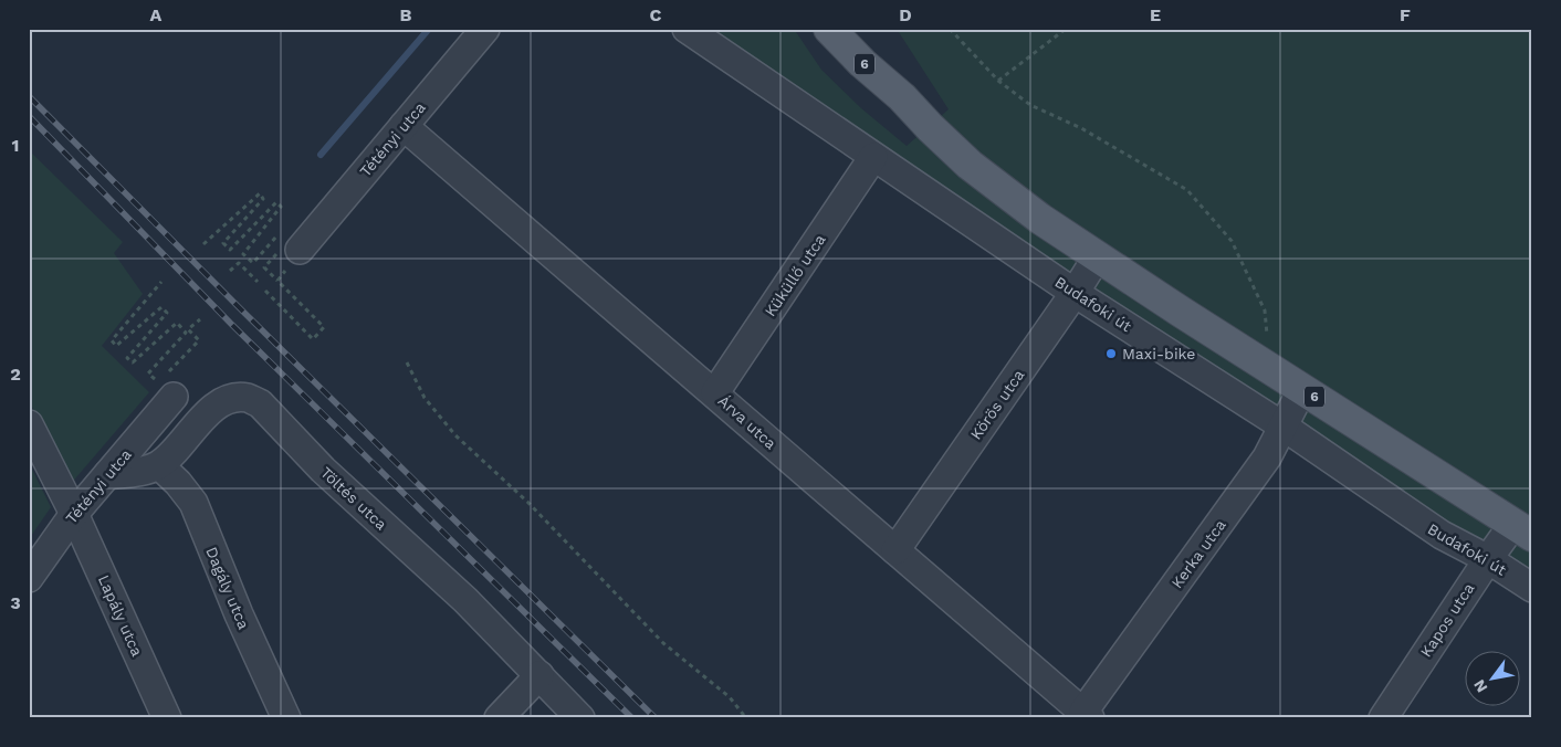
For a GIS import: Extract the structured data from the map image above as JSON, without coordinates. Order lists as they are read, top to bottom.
{
  "streets": {
    "main road": ["6"],
    "street": [
      "Tétényi utca",
      "Küküllő utca",
      "Budafoki út",
      "Körös utca",
      "Árva utca",
      "Töltés utca",
      "Kerka utca",
      "Dagály utca",
      "Lapály utca",
      "Kapos utca"
    ]
  },
  "crossings": [
    ["6", "Körös utca"],
    ["6", "Kerka utca"],
    ["6", "Kapos utca"],
    ["Tétényi utca", "Árva utca"],
    ["Tétényi utca", "Töltés utca"],
    ["Tétényi utca", "Lapály utca"],
    ["Küküllő utca", "Budafoki út"],
    ["Küküllő utca", "Árva utca"],
    ["Budafoki út", "Körös utca"],
    ["Budafoki út", "Kerka utca"],
    ["Budafoki út", "Kapos utca"],
    ["Körös utca", "Árva utca"],
    ["Árva utca", "Kerka utca"],
    ["Töltés utca", "Dagály utca"]
  ],
  "places": ["Maxi-bike"],
  "north": "bottom left",
  "grid": {
    "columns": [
      "A",
      "B",
      "C",
      "D",
      "E",
      "F"
    ],
    "rows": ["1", "2", "3"]
  }
}
